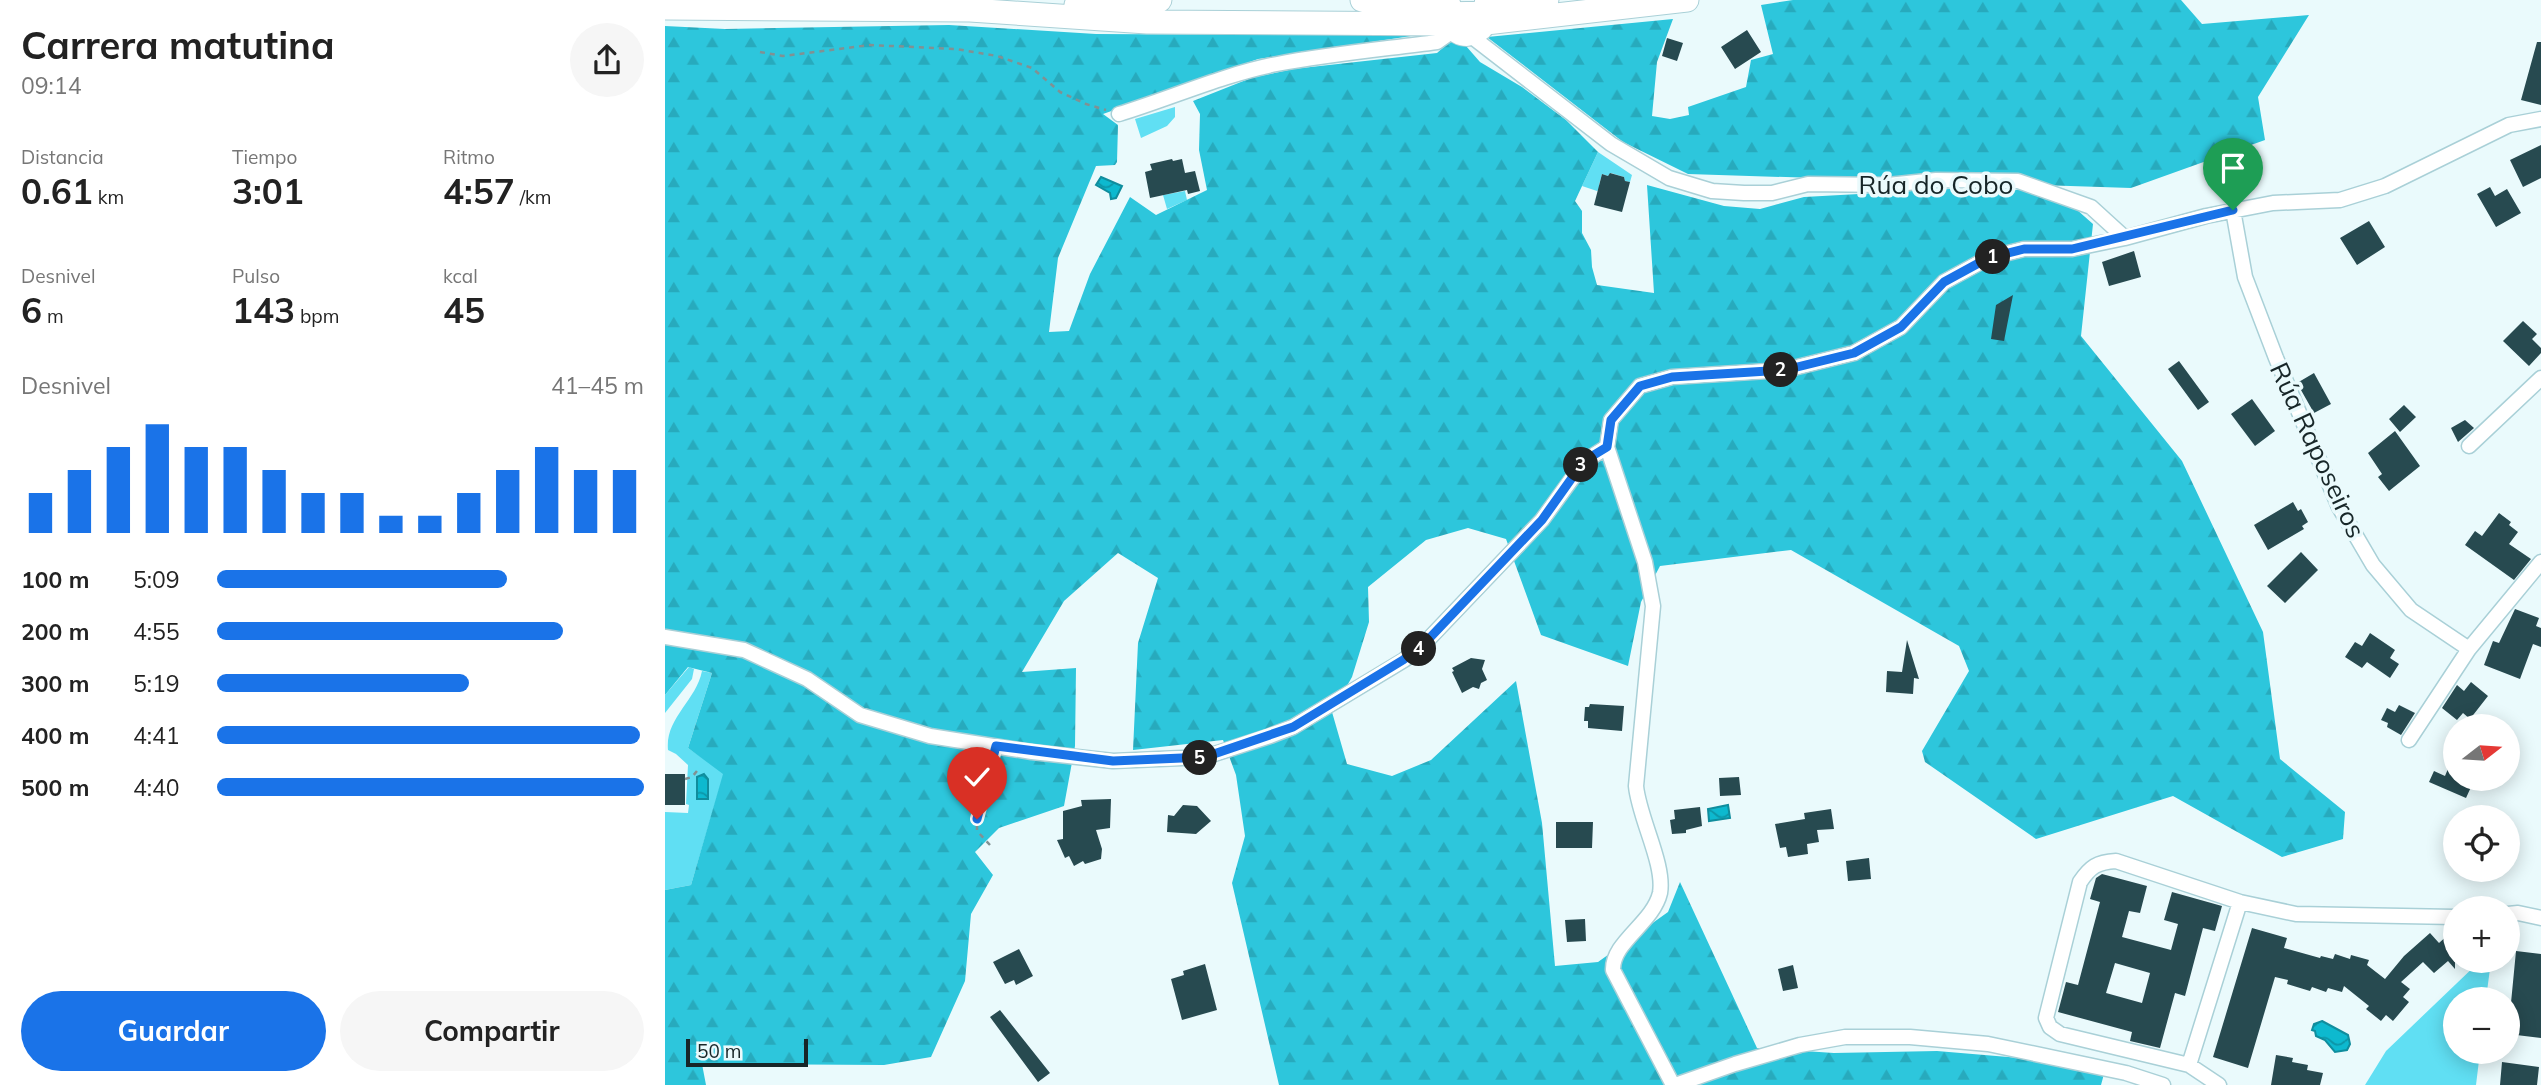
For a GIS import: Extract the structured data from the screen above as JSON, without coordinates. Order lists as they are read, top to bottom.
{
  "streets": {
    "street": ["Rúa do Cobo", "Rúa Raposeiros"]
  },
  "scale_bar": "50 m",
  "north": "right",
  "page": {
    "heading": ["Carrera matutina", "09:14"],
    "stats": [
      ["Distancia", "0.61 km"],
      ["Tiempo", "3:01"],
      ["Ritmo", "4:57 /km"],
      ["Desnivel", "6 m"],
      ["Pulso", "143 bpm"],
      ["kcal", "45"]
    ],
    "pins": [
      "1",
      "2",
      "3",
      "4",
      "5"
    ],
    "chart": ["Desnivel", "41–45 m"],
    "list": [
      {
        "name": "100 m",
        "note": "5:09"
      },
      {
        "name": "200 m",
        "note": "4:55"
      },
      {
        "name": "300 m",
        "note": "5:19"
      },
      {
        "name": "400 m",
        "note": "4:41"
      },
      {
        "name": "500 m",
        "note": "4:40"
      }
    ],
    "map_buttons": ["+", "−"],
    "buttons": ["Guardar", "Compartir"],
    "scale": "50 m"
  }
}
